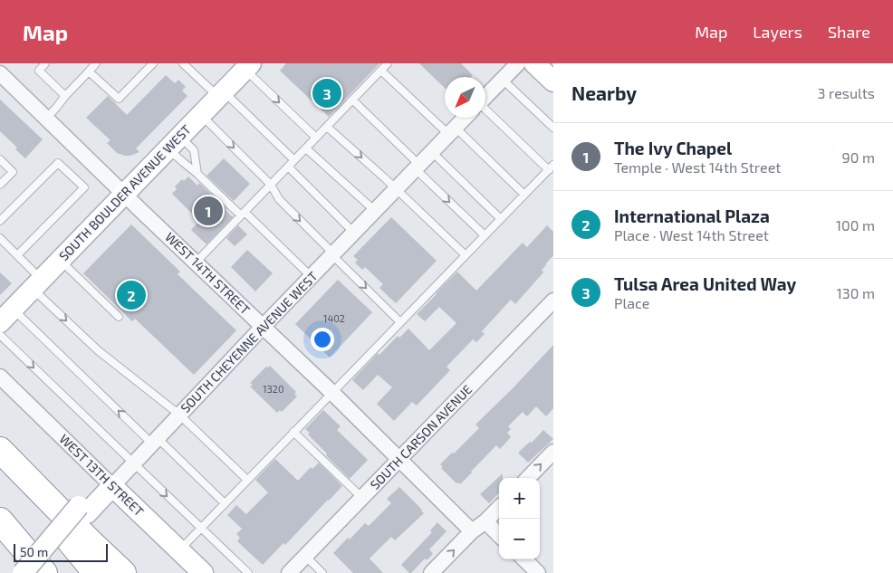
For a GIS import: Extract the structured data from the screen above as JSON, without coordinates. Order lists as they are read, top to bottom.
{
  "streets": {
    "street": [
      "SOUTH BOULDER AVENUE WEST",
      "WEST 14TH STREET",
      "SOUTH CHEYENNE AVENUE WEST",
      "SOUTH CARSON AVENUE",
      "WEST 13TH STREET"
    ]
  },
  "crossings": [
    ["SOUTH BOULDER AVENUE WEST", "WEST 14TH STREET"],
    ["WEST 14TH STREET", "SOUTH CHEYENNE AVENUE WEST"],
    ["WEST 14TH STREET", "SOUTH CARSON AVENUE"],
    ["SOUTH CHEYENNE AVENUE WEST", "WEST 13TH STREET"]
  ],
  "house_numbers": ["1402", "1320"],
  "scale_bar": "50 m",
  "north": "bottom left",
  "page": {
    "header": "Map",
    "nav": ["Map", "Layers", "Share"],
    "heading": ["Nearby", "3 results"],
    "pins": ["3", "1", "2"],
    "list": [
      {
        "mark": "1",
        "name": "The Ivy Chapel",
        "note": "Temple · West 14th Street",
        "value": "90 m"
      },
      {
        "mark": "2",
        "name": "International Plaza",
        "note": "Place · West 14th Street",
        "value": "100 m"
      },
      {
        "mark": "3",
        "name": "Tulsa Area United Way",
        "note": "Place",
        "value": "130 m"
      }
    ],
    "map_buttons": ["+", "−"],
    "scale": "50 m"
  }
}
